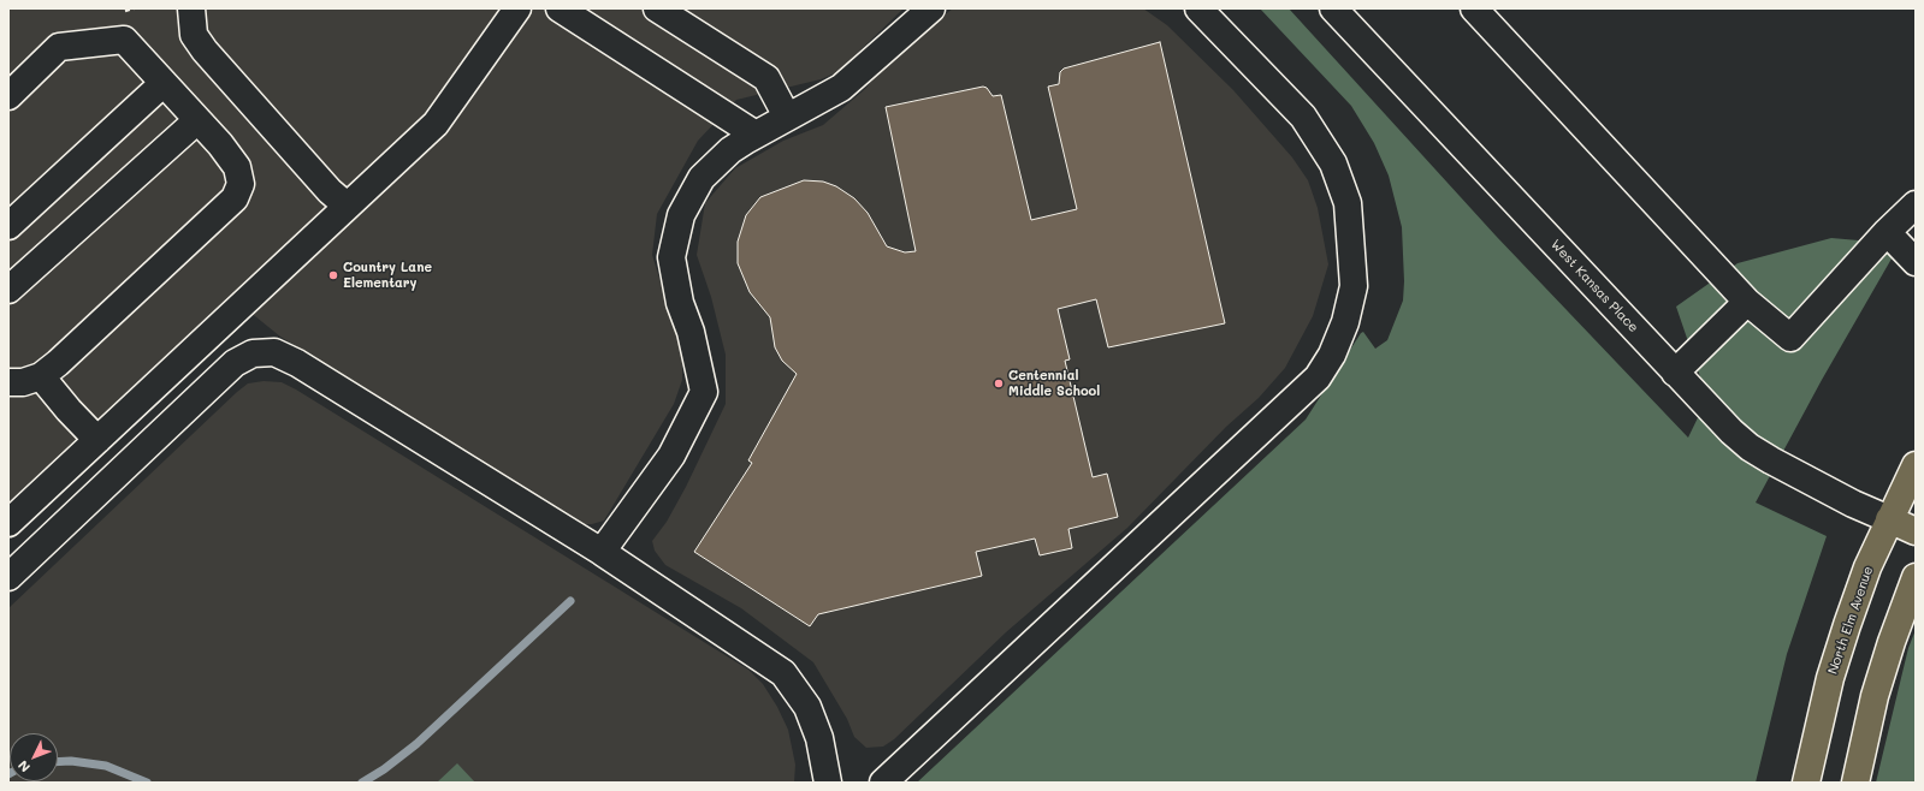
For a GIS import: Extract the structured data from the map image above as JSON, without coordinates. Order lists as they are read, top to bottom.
{
  "streets": {
    "main road": ["North Elm Avenue"],
    "street": ["West Kansas Place"]
  },
  "crossings": [
    ["West Kansas Place", "North Elm Avenue"]
  ],
  "places": ["Country Lane Elementary", "Centennial Middle School"],
  "north": "bottom left"
}
